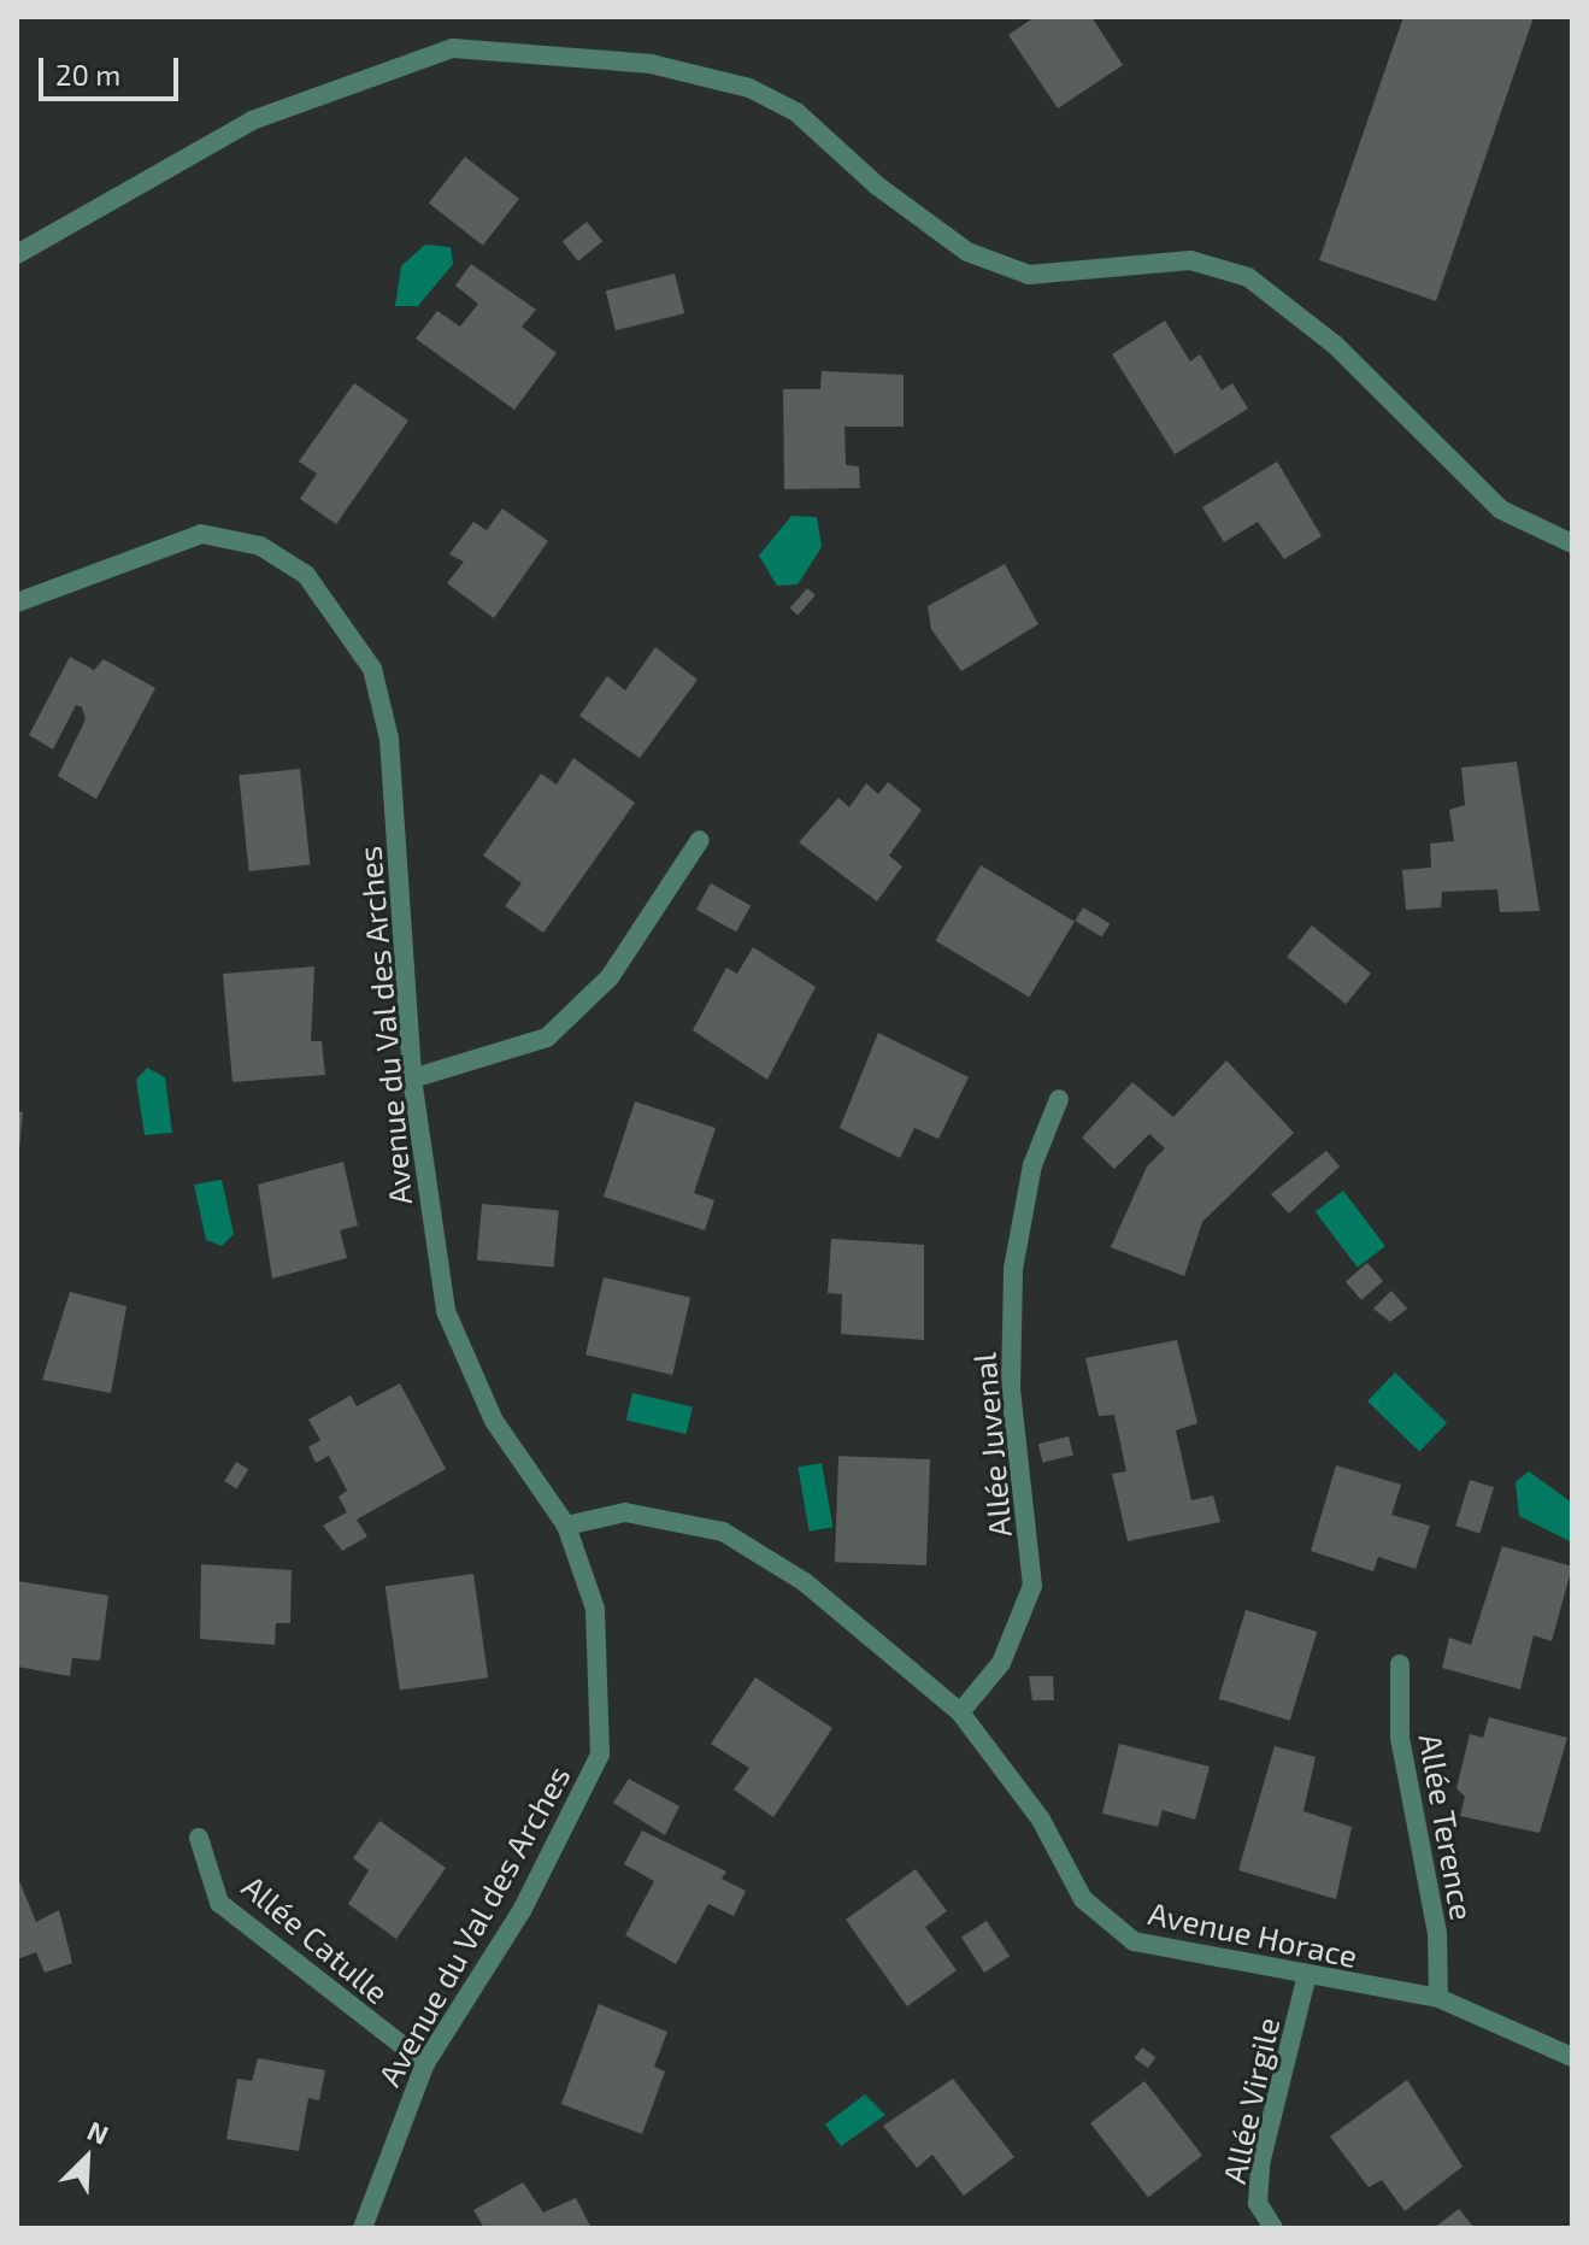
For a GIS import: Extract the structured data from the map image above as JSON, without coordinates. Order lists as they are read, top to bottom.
{
  "streets": {
    "street": [
      "Avenue du Val des Arches",
      "Allée Juvenal",
      "Allée Terence",
      "Avenue Horace",
      "Allée Catulle",
      "Allée Virgile"
    ]
  },
  "crossings": [
    ["Avenue du Val des Arches", "Avenue Horace"],
    ["Avenue du Val des Arches", "Allée Catulle"],
    ["Allée Juvenal", "Avenue Horace"],
    ["Allée Terence", "Avenue Horace"],
    ["Avenue Horace", "Allée Virgile"]
  ],
  "scale_bar": "20 m",
  "north": "top right"
}
